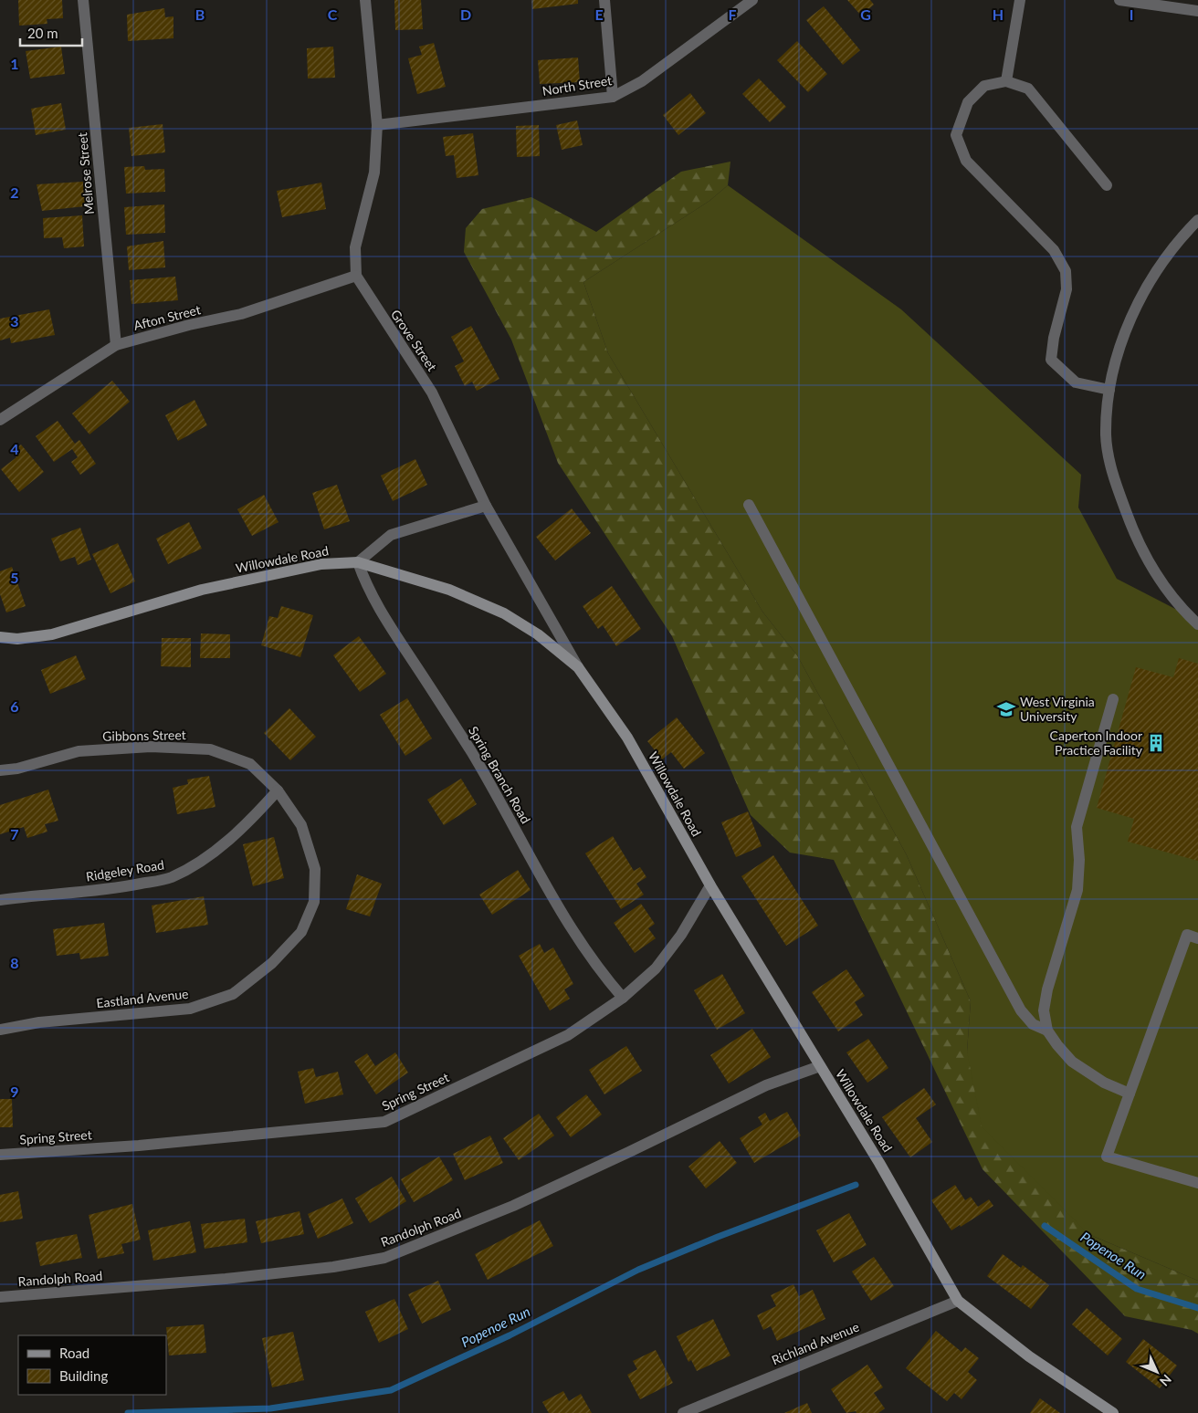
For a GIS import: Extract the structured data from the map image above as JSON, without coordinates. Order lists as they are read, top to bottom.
{
  "streets": {
    "street": [
      "North Street",
      "Melrose Street",
      "Afton Street",
      "Grove Street",
      "Willowdale Road",
      "Gibbons Street",
      "Spring Branch Road",
      "Ridgeley Road",
      "Eastland Avenue",
      "Spring Street",
      "Randolph Road",
      "Richland Avenue"
    ]
  },
  "crossings": [
    ["North Street", "Grove Street"],
    ["Melrose Street", "Afton Street"],
    ["Afton Street", "Grove Street"],
    ["Grove Street", "Willowdale Road"],
    ["Willowdale Road", "Spring Branch Road"],
    ["Willowdale Road", "Spring Street"],
    ["Willowdale Road", "Randolph Road"],
    ["Willowdale Road", "Richland Avenue"],
    ["Gibbons Street", "Ridgeley Road"],
    ["Gibbons Street", "Eastland Avenue"],
    ["Spring Branch Road", "Spring Street"],
    ["Ridgeley Road", "Eastland Avenue"]
  ],
  "water": ["Popenoe Run"],
  "places": {
    "school or university": ["West Virginia University"],
    "building": ["Caperton Indoor Practice Facility"]
  },
  "legend": ["Road", "Building"],
  "scale_bar": "20 m",
  "north": "bottom right",
  "grid": {
    "columns": [
      "B",
      "C",
      "D",
      "E",
      "F",
      "G",
      "H",
      "I"
    ],
    "rows": [
      "1",
      "2",
      "3",
      "4",
      "5",
      "6",
      "7",
      "8",
      "9"
    ]
  }
}
